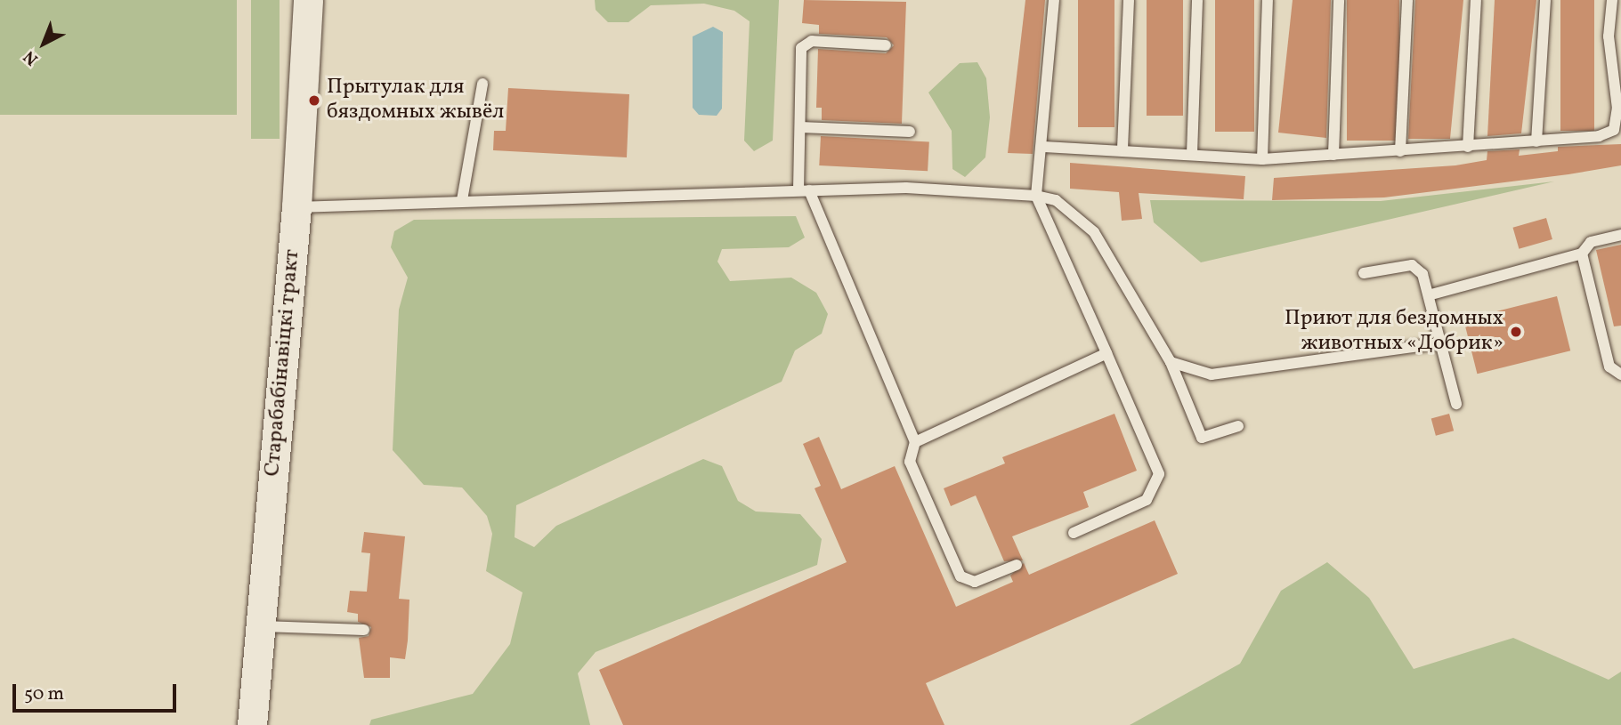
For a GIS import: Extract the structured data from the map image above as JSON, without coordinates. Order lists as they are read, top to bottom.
{
  "streets": {
    "street": ["Старабабінавіцкі тракт"]
  },
  "places": ["Прытулак для бяздомных жывёл", "Приют для бездомных животных «Добрик»"],
  "scale_bar": "50 m",
  "north": "bottom left"
}
